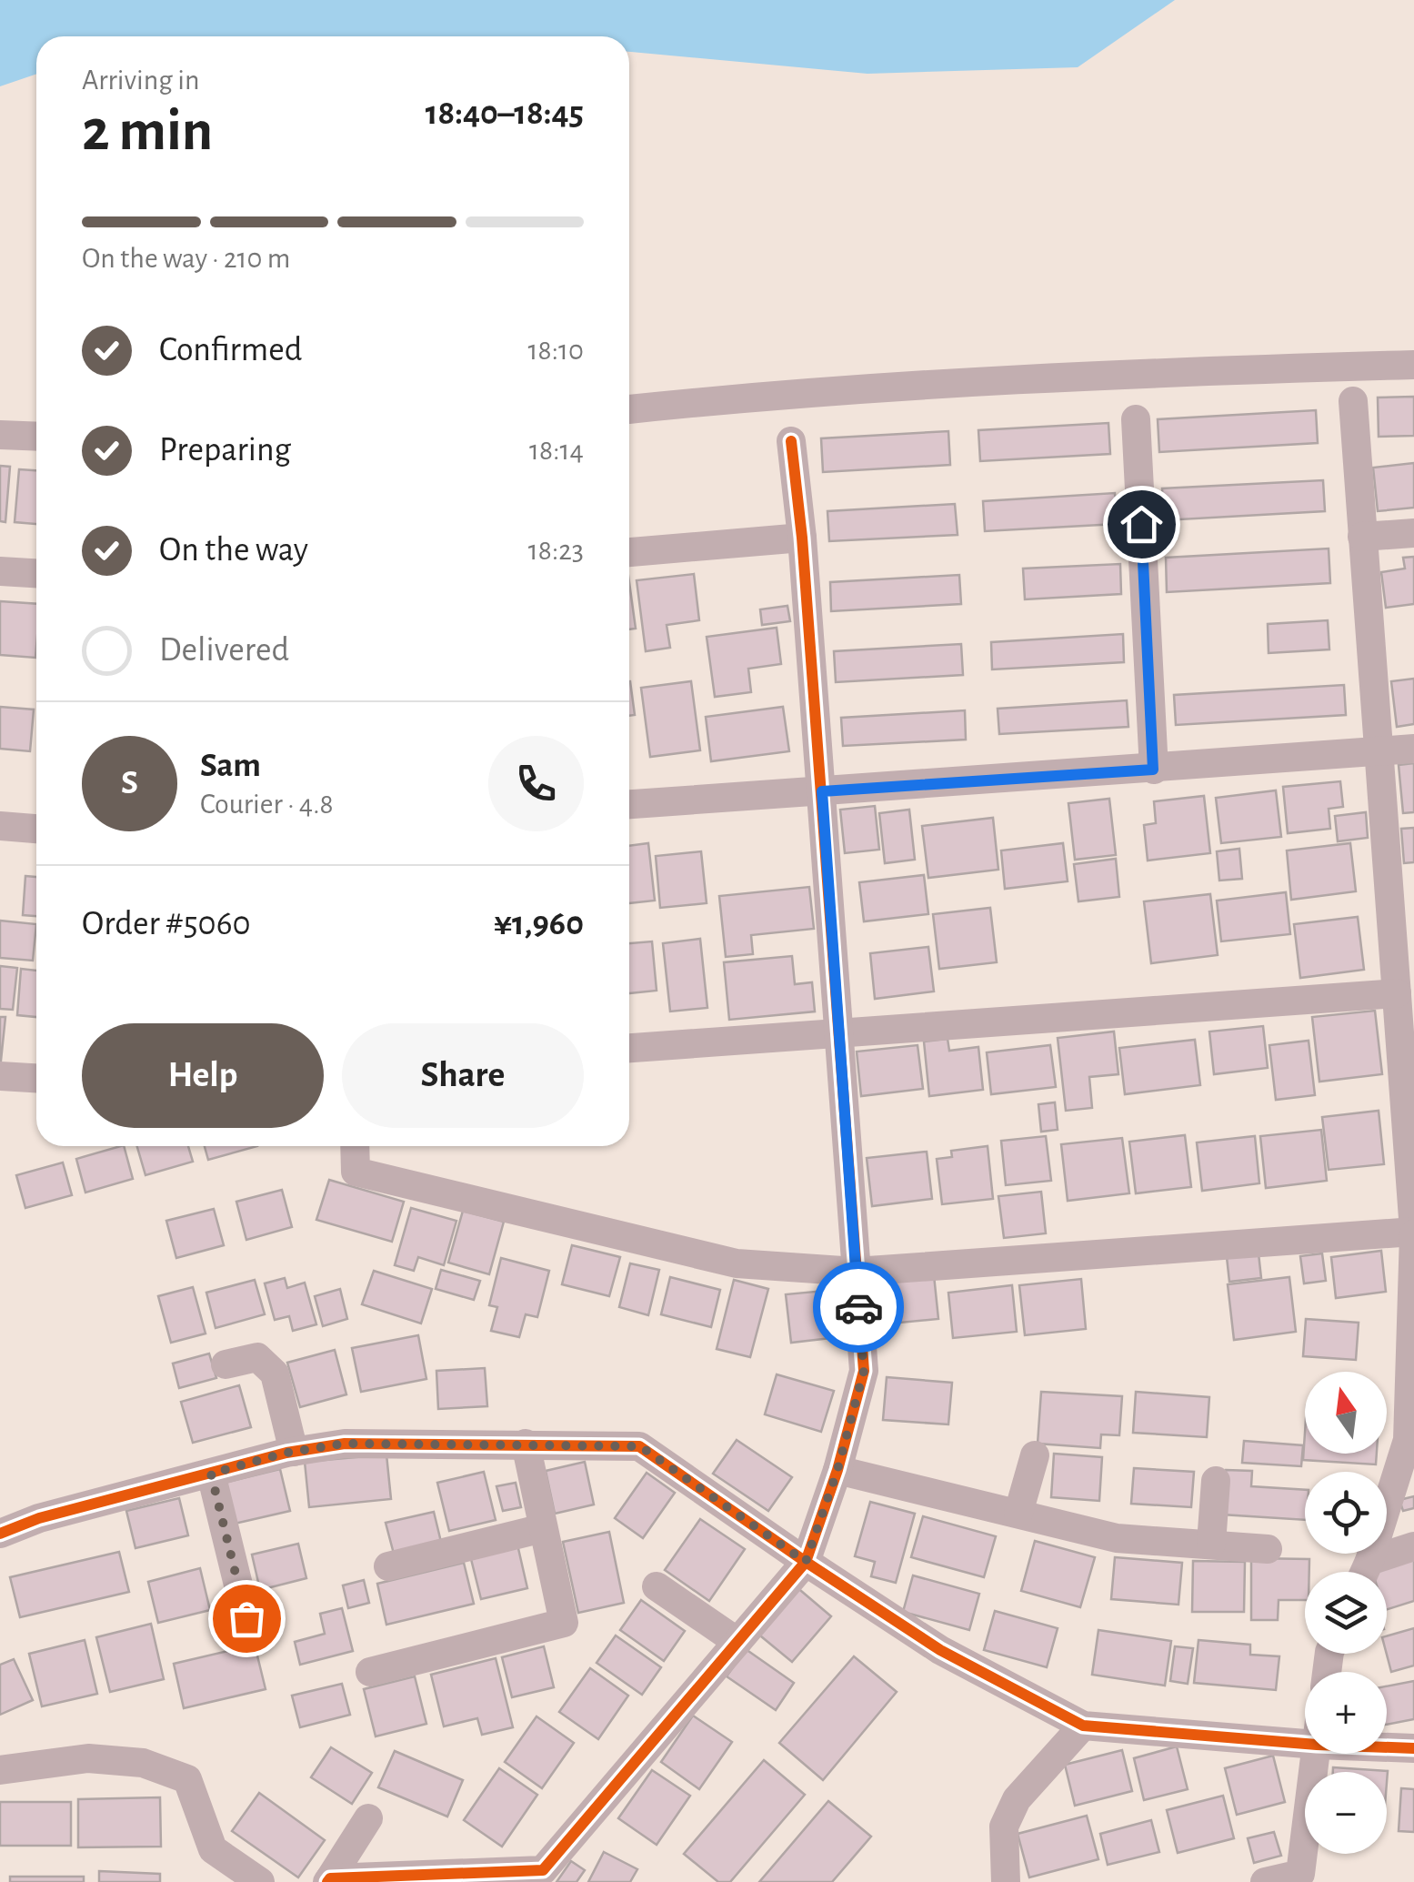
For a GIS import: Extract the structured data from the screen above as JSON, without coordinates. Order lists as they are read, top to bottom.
{
  "north": "top",
  "page": {
    "heading": ["2 min", "Arriving in", "18:40–18:45"],
    "panel": [
      "Sam",
      "Courier · 4.8",
      "Order #5060",
      "¥1,960"
    ],
    "bar": "On the way · 210 m",
    "list": [
      ["Confirmed", "18:10"],
      ["Preparing", "18:14"],
      ["On the way", "18:23"],
      "Delivered"
    ],
    "round": "S",
    "buttons": ["Help", "Share"],
    "map_buttons": ["+", "−"]
  }
}
